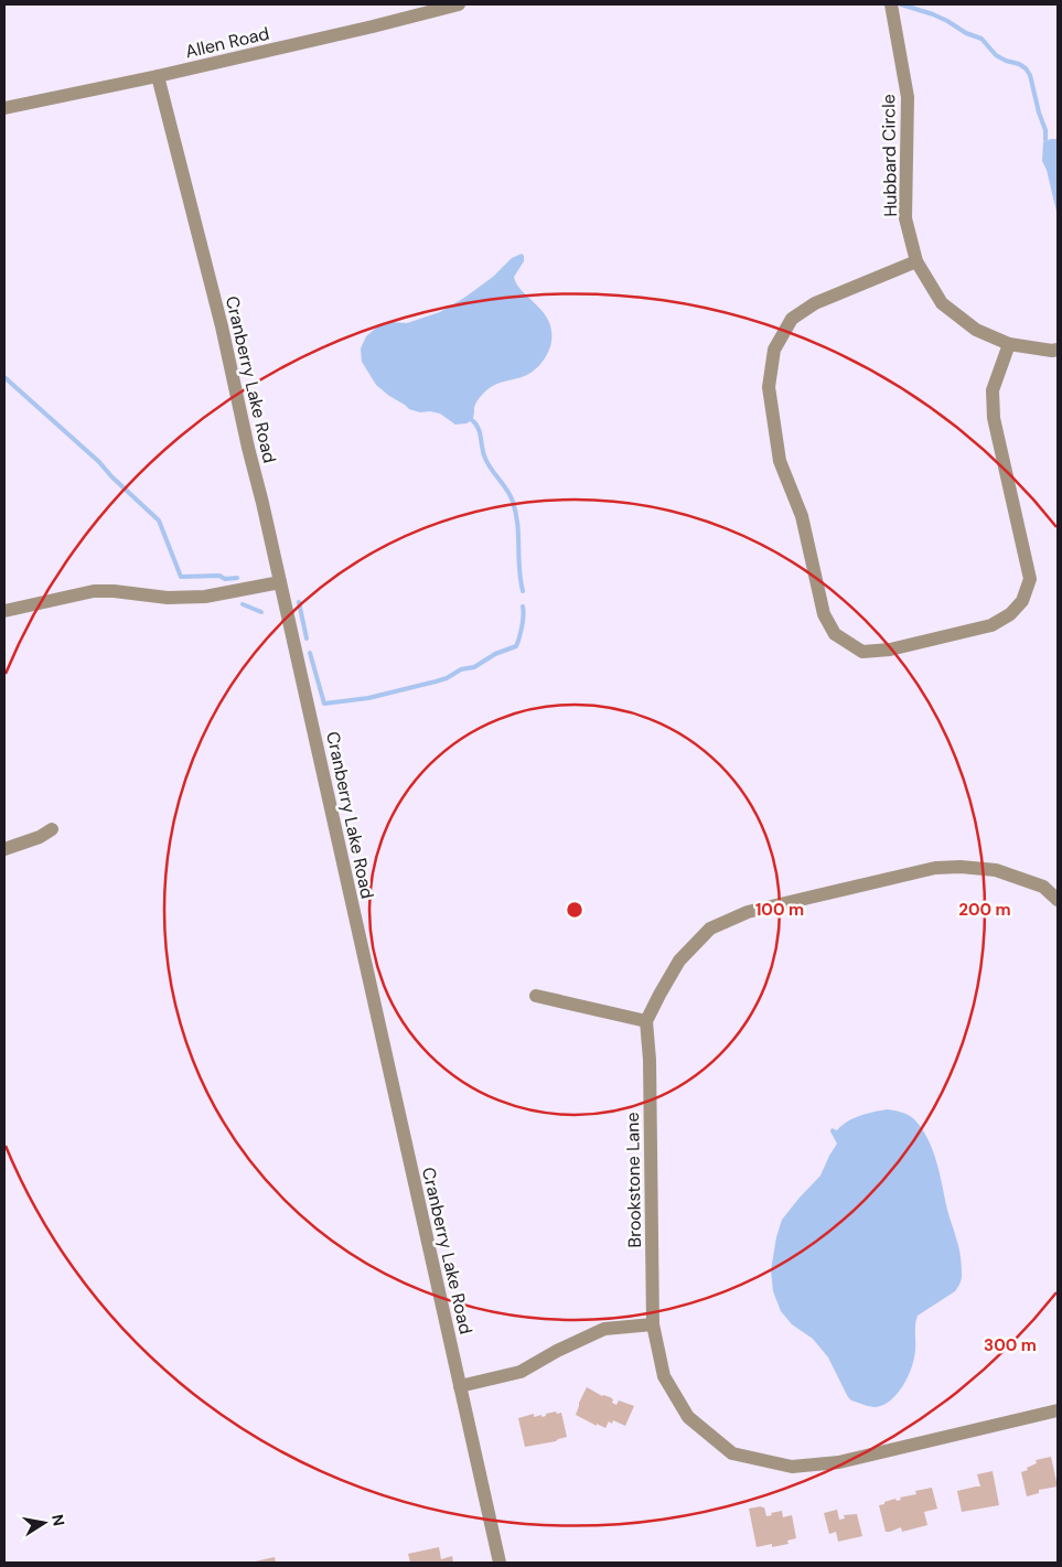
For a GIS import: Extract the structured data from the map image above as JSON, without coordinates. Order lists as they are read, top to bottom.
{
  "streets": {
    "street": [
      "Allen Road",
      "Hubbard Circle",
      "Cranberry Lake Road",
      "Brookstone Lane"
    ]
  },
  "crossings": [
    ["Allen Road", "Cranberry Lake Road"]
  ],
  "north": "right",
  "rings": ["100 m", "200 m", "300 m"]
}
